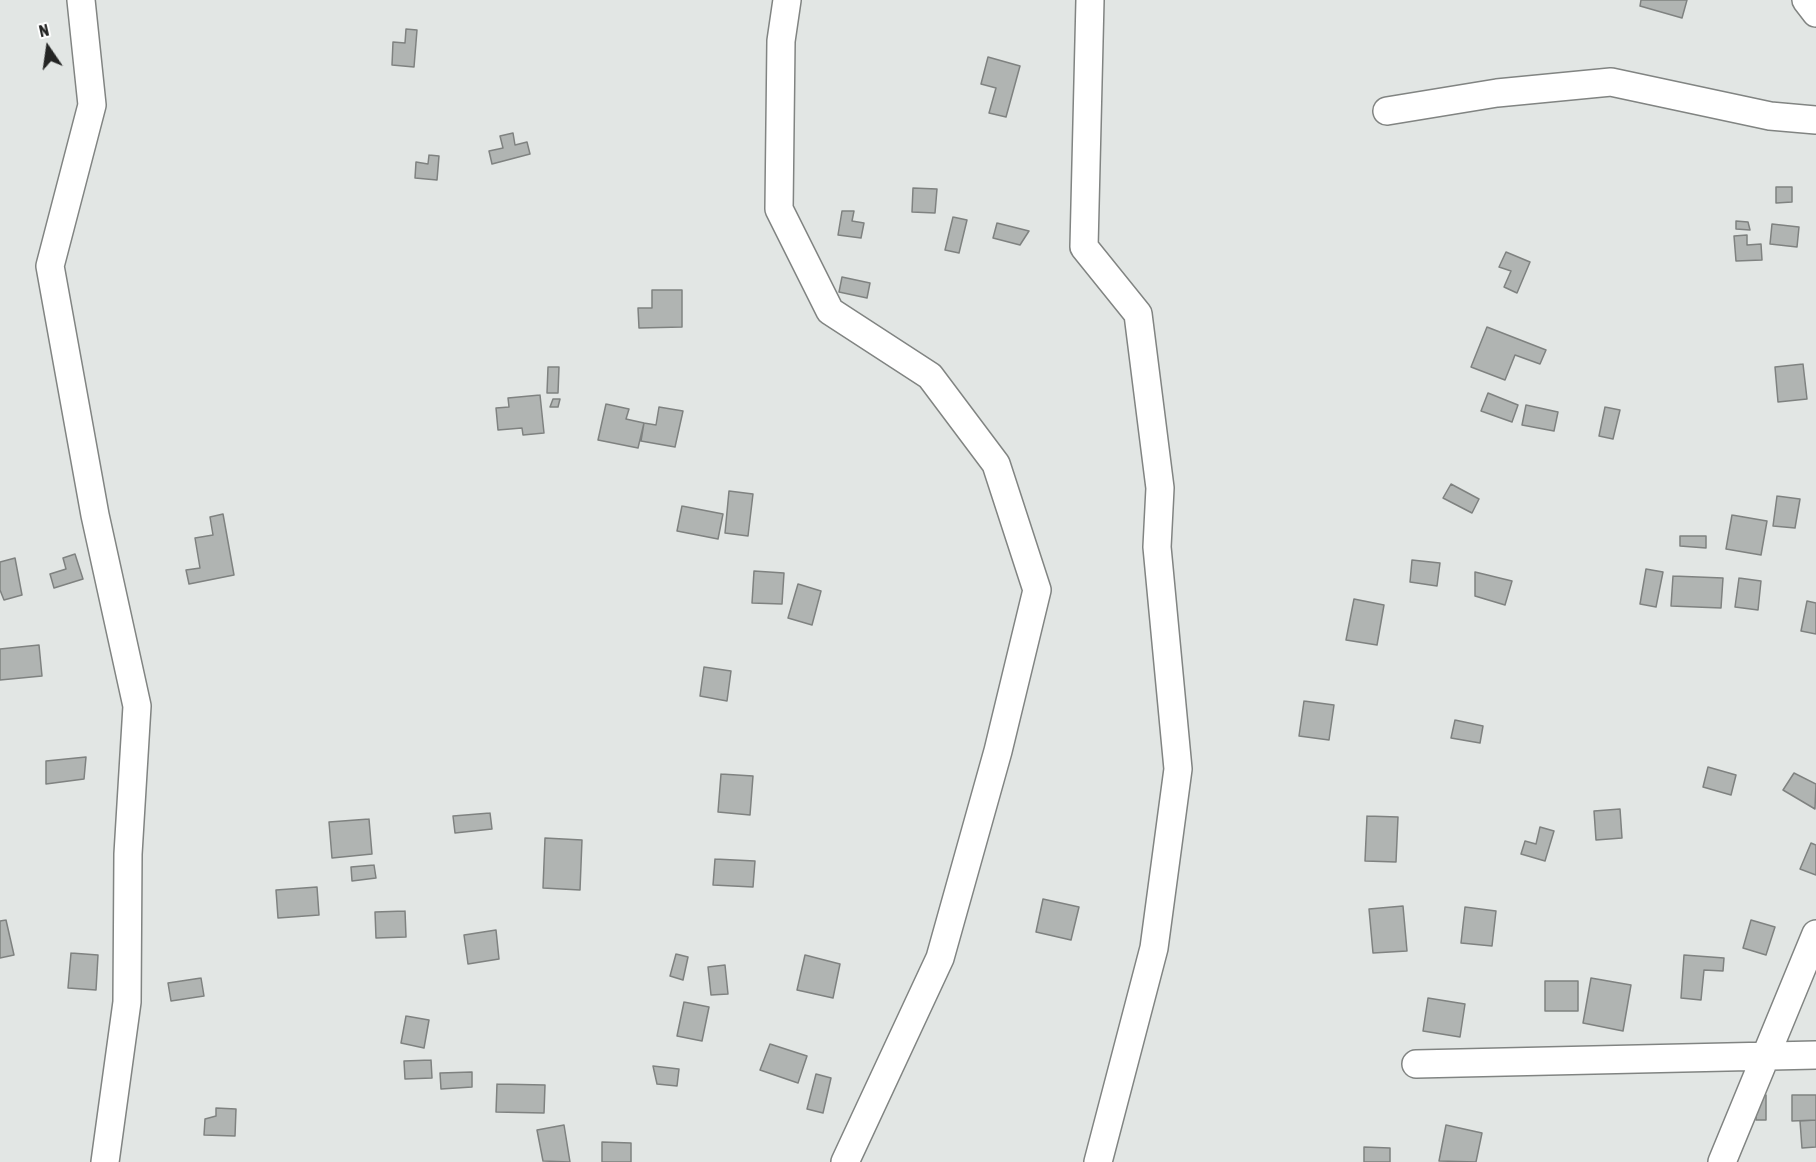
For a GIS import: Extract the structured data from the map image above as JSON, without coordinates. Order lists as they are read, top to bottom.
{
  "north": "top"
}
